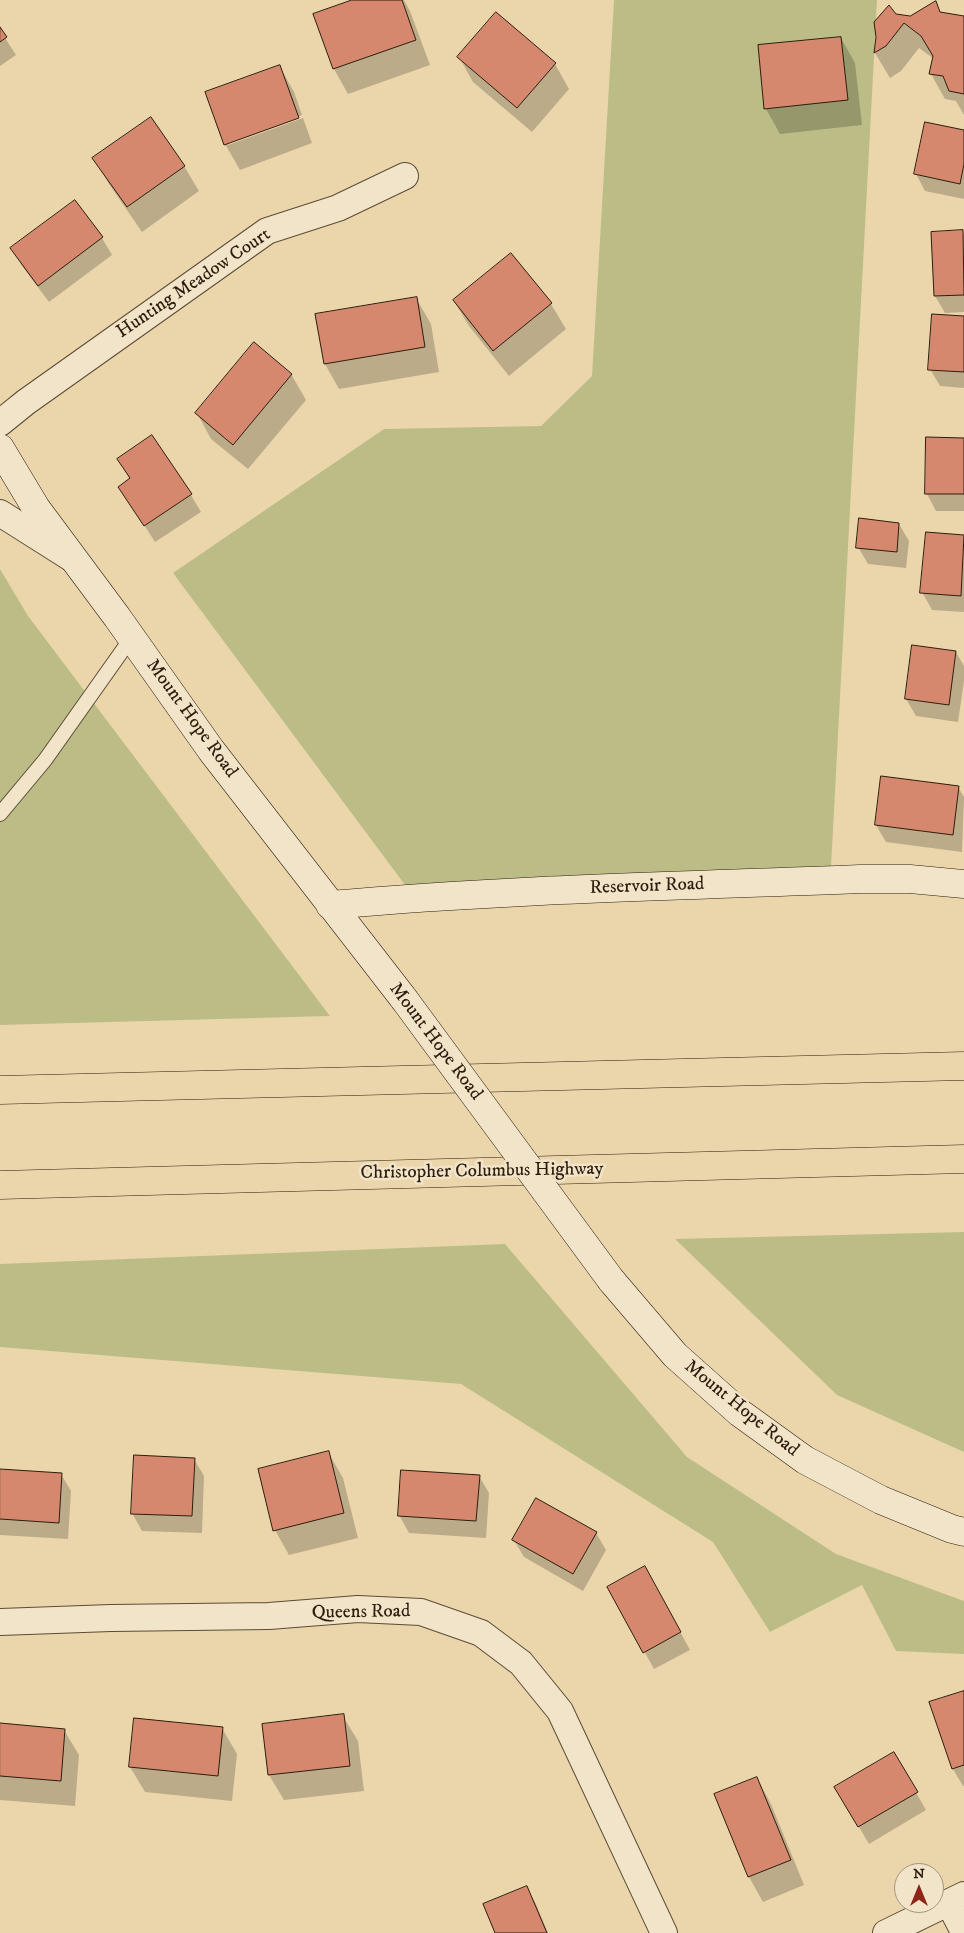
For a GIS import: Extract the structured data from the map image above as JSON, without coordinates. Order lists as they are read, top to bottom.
{
  "streets": {
    "highway": ["Christopher Columbus Highway"],
    "street": [
      "Hunting Meadow Court",
      "Mount Hope Road",
      "Reservoir Road",
      "Queens Road"
    ]
  },
  "crossings": [
    ["Mount Hope Road", "Reservoir Road"]
  ],
  "north": "top"
}
